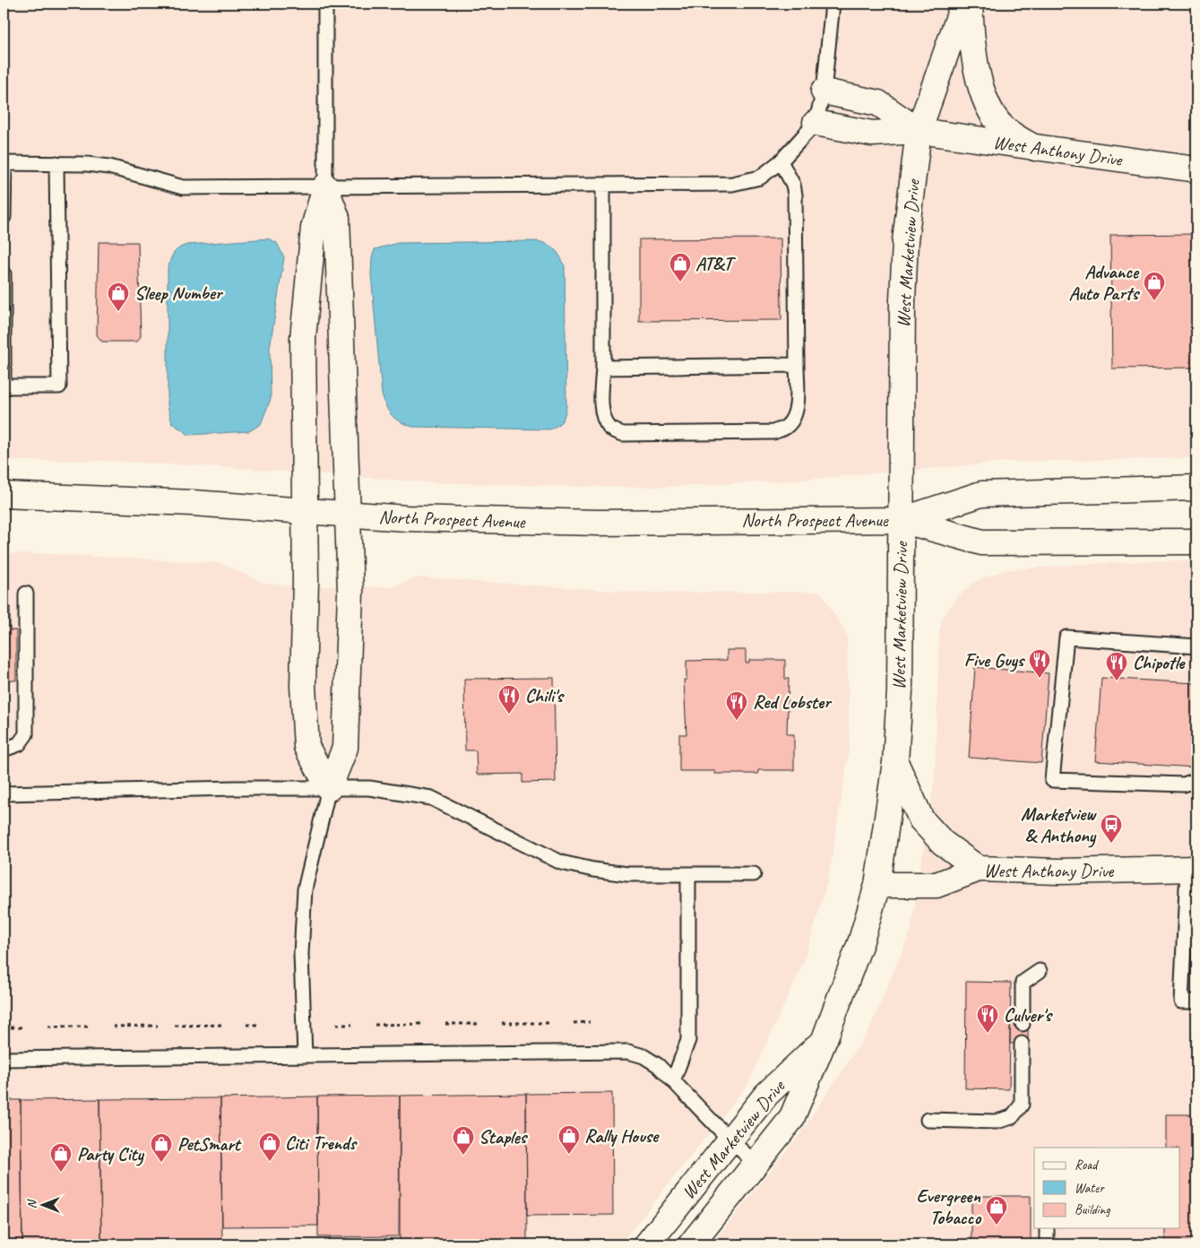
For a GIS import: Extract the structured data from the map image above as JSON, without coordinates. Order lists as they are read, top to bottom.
{
  "streets": {
    "main road": ["West Anthony Drive", "West Marketview Drive", "North Prospect Avenue"]
  },
  "crossings": [
    ["West Anthony Drive", "West Marketview Drive"],
    ["West Marketview Drive", "North Prospect Avenue"]
  ],
  "places": {
    "shop": [
      "AT&T",
      "Advance Auto Parts",
      "Sleep Number",
      "Rally House",
      "Staples",
      "Citi Trends",
      "PetSmart",
      "Party City",
      "Evergreen Tobacco"
    ],
    "restaurant": [
      "Five Guys",
      "Chipotle",
      "Chili's",
      "Red Lobster",
      "Culver's"
    ],
    "bus stop": ["Marketview & Anthony"]
  },
  "legend": ["Road", "Water", "Building"],
  "north": "left"
}
